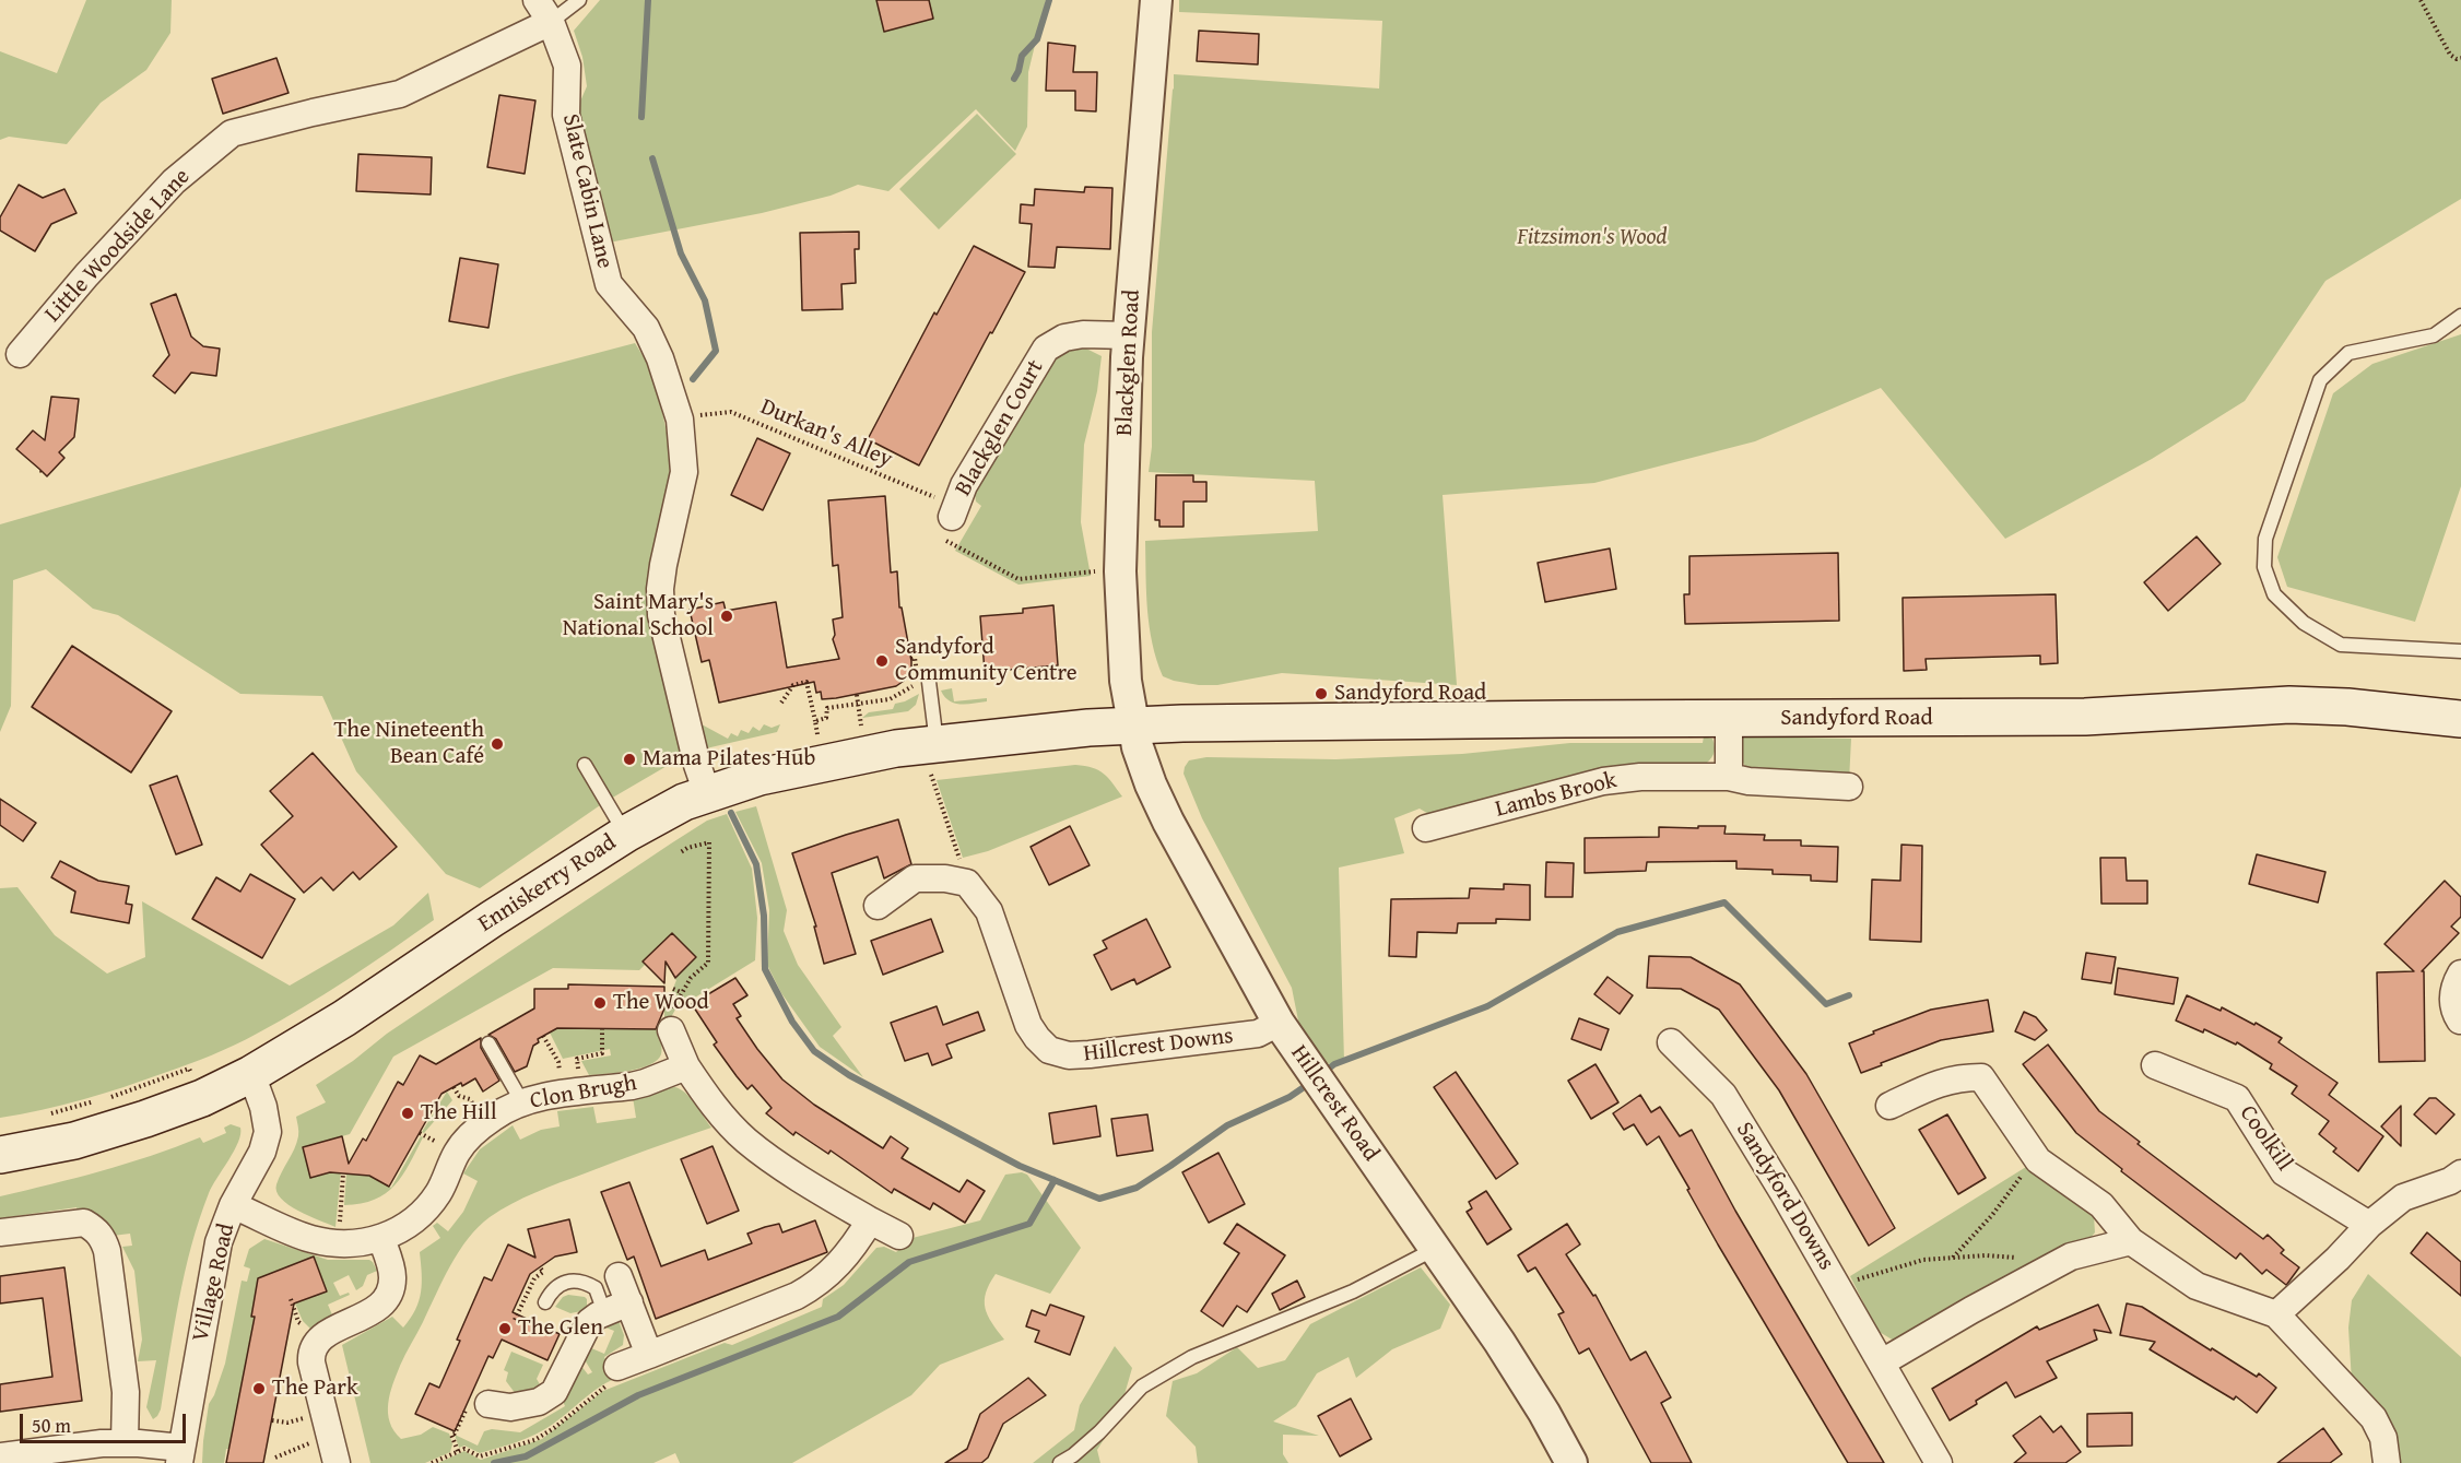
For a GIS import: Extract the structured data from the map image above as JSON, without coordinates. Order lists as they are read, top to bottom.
{
  "streets": {
    "main road": ["Sandyford Road", "Enniskerry Road"],
    "street": [
      "Slate Cabin Lane",
      "Little Woodside Lane",
      "Blackglen Road",
      "Blackglen Court",
      "Lambs Brook",
      "Hillcrest Downs",
      "Clon Brugh",
      "Hillcrest Road",
      "Coolkill",
      "Sandyford Downs",
      "Village Road"
    ],
    "path": ["Durkan's Alley"]
  },
  "crossings": [
    ["Slate Cabin Lane", "Little Woodside Lane"],
    ["Slate Cabin Lane", "Durkan's Alley"],
    ["Slate Cabin Lane", "Enniskerry Road"],
    ["Blackglen Road", "Blackglen Court"],
    ["Blackglen Road", "Sandyford Road"],
    ["Blackglen Road", "Enniskerry Road"],
    ["Blackglen Road", "Hillcrest Road"],
    ["Blackglen Court", "Durkan's Alley"],
    ["Sandyford Road", "Enniskerry Road"],
    ["Sandyford Road", "Hillcrest Road"],
    ["Enniskerry Road", "Hillcrest Road"],
    ["Enniskerry Road", "Village Road"],
    ["Hillcrest Downs", "Hillcrest Road"],
    ["Clon Brugh", "Village Road"]
  ],
  "parks": ["Fitzsimon's Wood"],
  "places": [
    "Saint Mary's National School",
    "Sandyford Community Centre",
    "Sandyford Road",
    "The Nineteenth Bean Café",
    "Mama Pilates Hub",
    "The Wood",
    "The Hill",
    "The Glen",
    "The Park"
  ],
  "scale_bar": "50 m"
}
